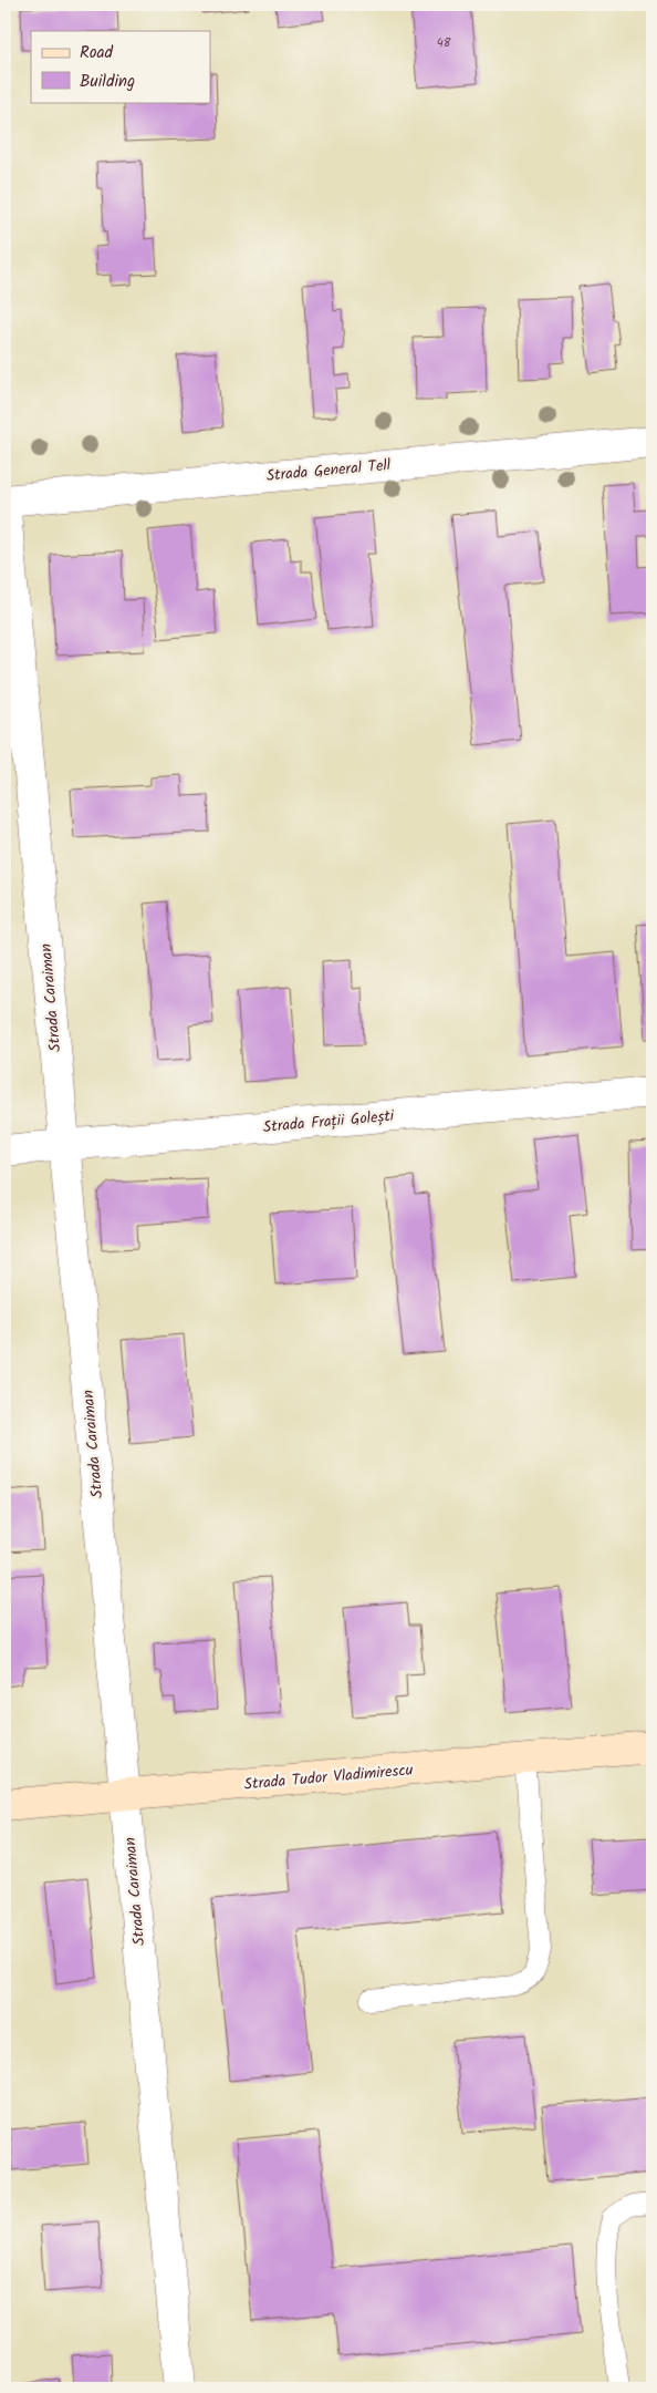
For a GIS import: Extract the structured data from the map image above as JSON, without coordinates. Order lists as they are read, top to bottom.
{
  "streets": {
    "street": [
      "Strada General Tell",
      "Strada Caraiman",
      "Strada Frații Golești",
      "Strada Tudor Vladimirescu"
    ]
  },
  "crossings": [
    ["Strada General Tell", "Strada Caraiman"],
    ["Strada Caraiman", "Strada Frații Golești"],
    ["Strada Caraiman", "Strada Tudor Vladimirescu"]
  ],
  "house_numbers": ["48"],
  "legend": ["Road", "Building"]
}
